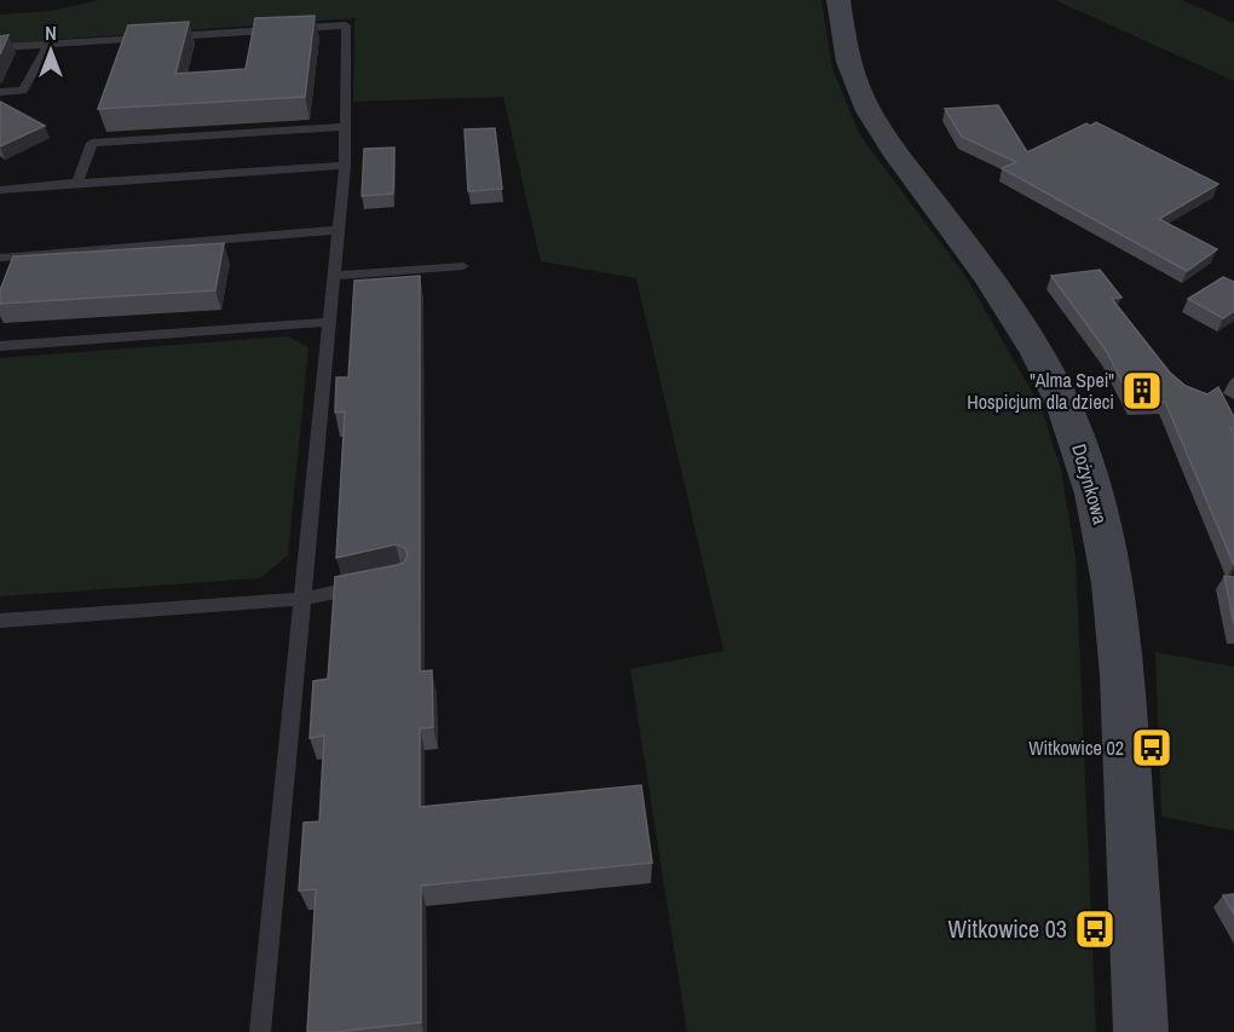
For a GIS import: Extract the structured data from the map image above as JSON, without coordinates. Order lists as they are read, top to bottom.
{
  "streets": {
    "street": ["Dożynkowa"]
  },
  "places": {
    "building": ["\"Alma Spei\" Hospicjum dla dzieci"],
    "bus stop": ["Witkowice 02", "Witkowice 03"]
  },
  "north": "top"
}
